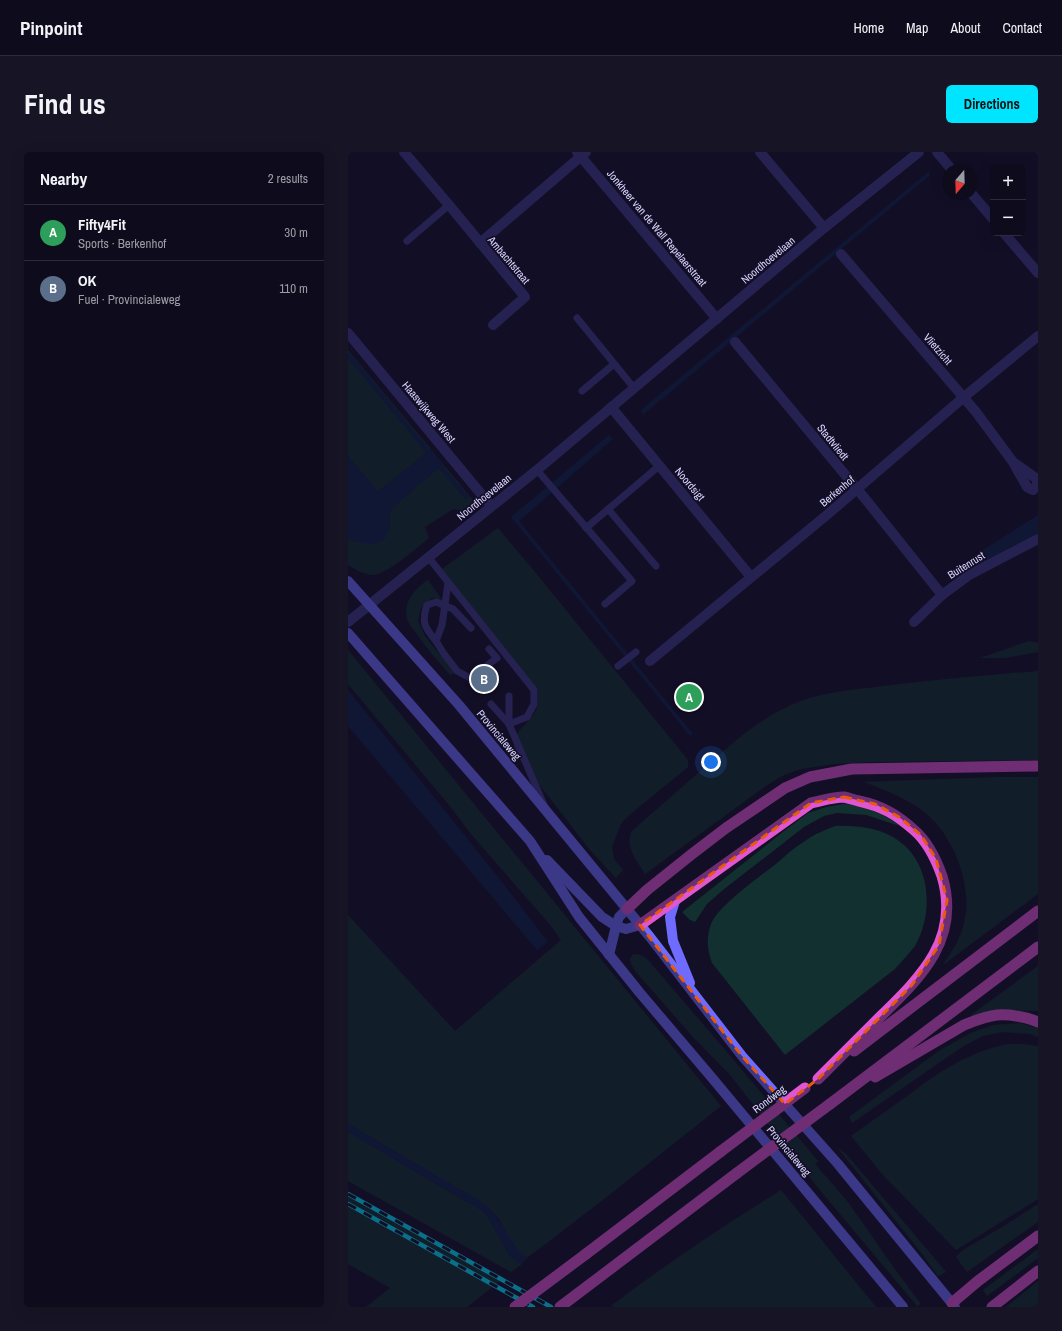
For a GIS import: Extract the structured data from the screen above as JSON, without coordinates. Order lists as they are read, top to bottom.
{
  "streets": {
    "highway": ["Rondweg"],
    "main road": ["Provincialeweg"],
    "street": [
      "Jonkheer van de Wall Repelaerstraat",
      "Ambachtstraat",
      "Noordhoevelaan",
      "Vlietzicht",
      "Haaswijkweg West",
      "Stadtvliedt",
      "Noordsigt",
      "Berkenhof",
      "Buitenrust"
    ]
  },
  "crossings": [
    ["Jonkheer van de Wall Repelaerstraat", "Noordhoevelaan"],
    ["Noordhoevelaan", "Haaswijkweg West"],
    ["Noordhoevelaan", "Noordsigt"],
    ["Noordhoevelaan", "Provincialeweg"],
    ["Vlietzicht", "Berkenhof"],
    ["Stadtvliedt", "Berkenhof"],
    ["Stadtvliedt", "Buitenrust"],
    ["Noordsigt", "Berkenhof"]
  ],
  "north": "bottom",
  "page": {
    "header": "Pinpoint",
    "nav": [
      "Home",
      "Map",
      "About",
      "Contact"
    ],
    "title": "Find us",
    "buttons": "Directions",
    "heading": ["Nearby", "2 results"],
    "map_buttons": ["+", "−"],
    "list": [
      {
        "mark": "A",
        "name": "Fifty4Fit",
        "note": "Sports · Berkenhof",
        "value": "30 m"
      },
      {
        "mark": "B",
        "name": "OK",
        "note": "Fuel · Provincialeweg",
        "value": "110 m"
      }
    ],
    "pins": ["B", "A"]
  }
}
